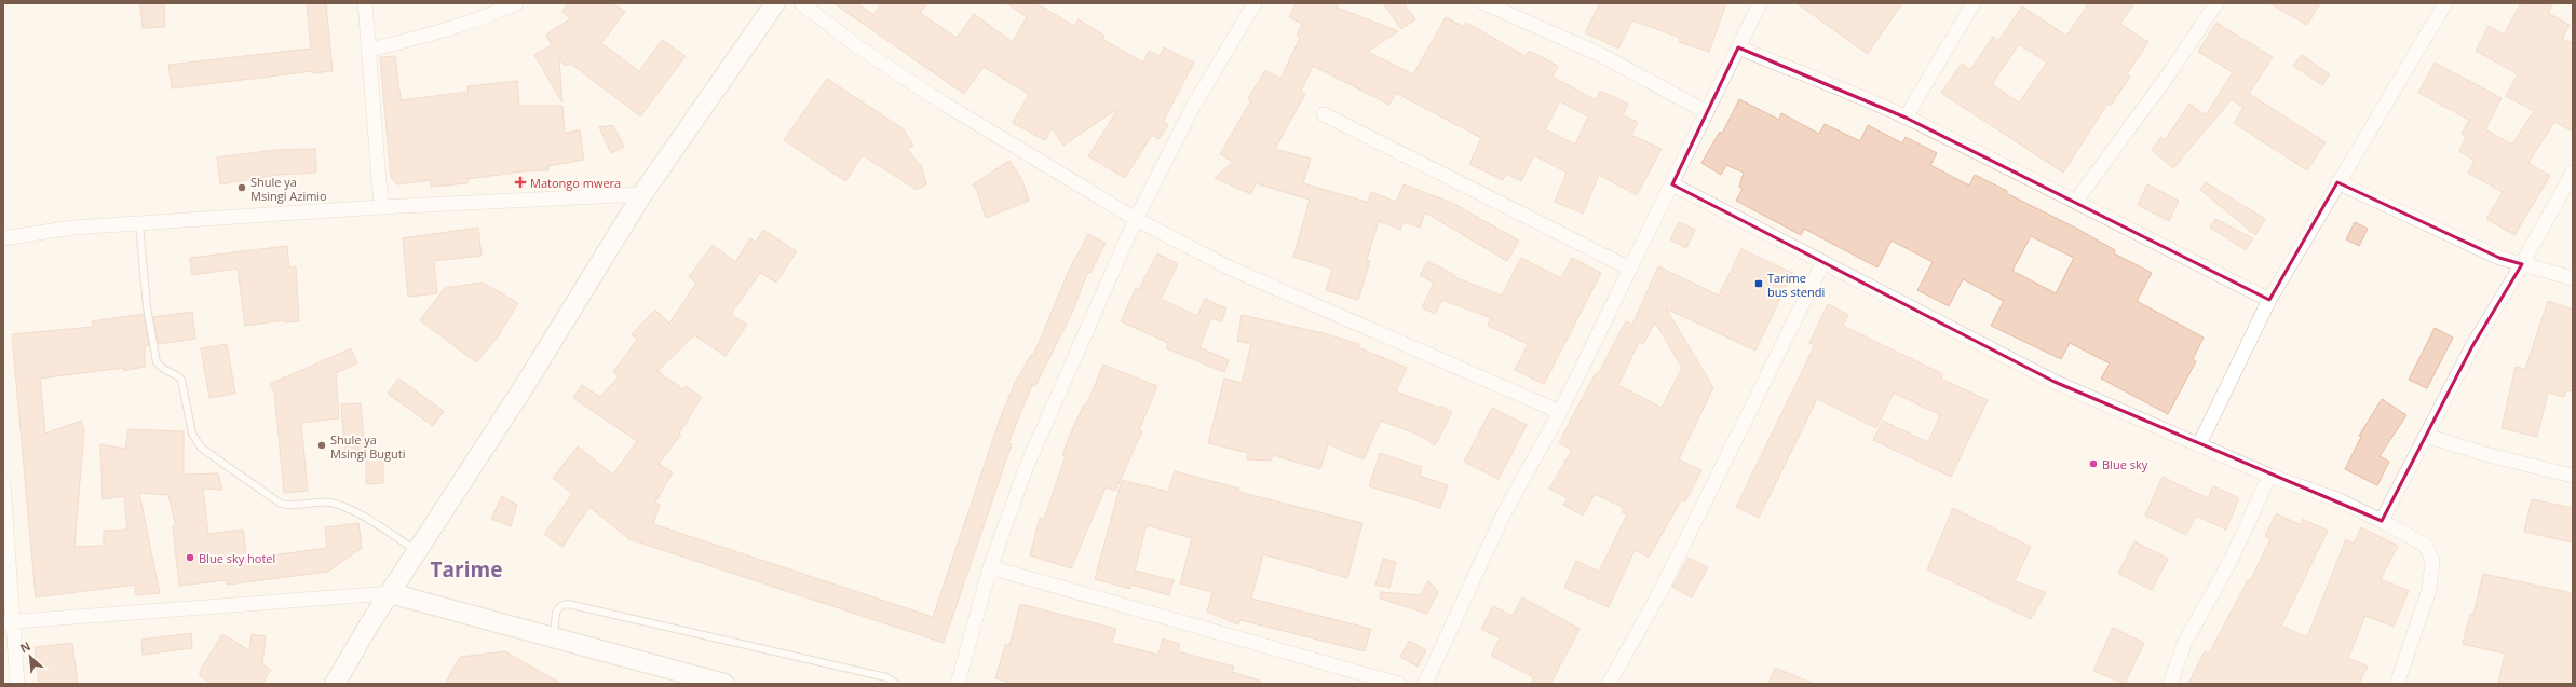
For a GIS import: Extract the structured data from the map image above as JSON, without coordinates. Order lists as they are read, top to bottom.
{
  "districts": ["Tarime"],
  "places": {
    "health": ["Matongo mwera"],
    "other": [
      "Shule ya Msingi Azimio",
      "Shule ya Msingi Buguti",
      "Blue sky",
      "Blue sky hotel"
    ],
    "transit": ["Tarime bus stendi"]
  },
  "north": "top left"
}
